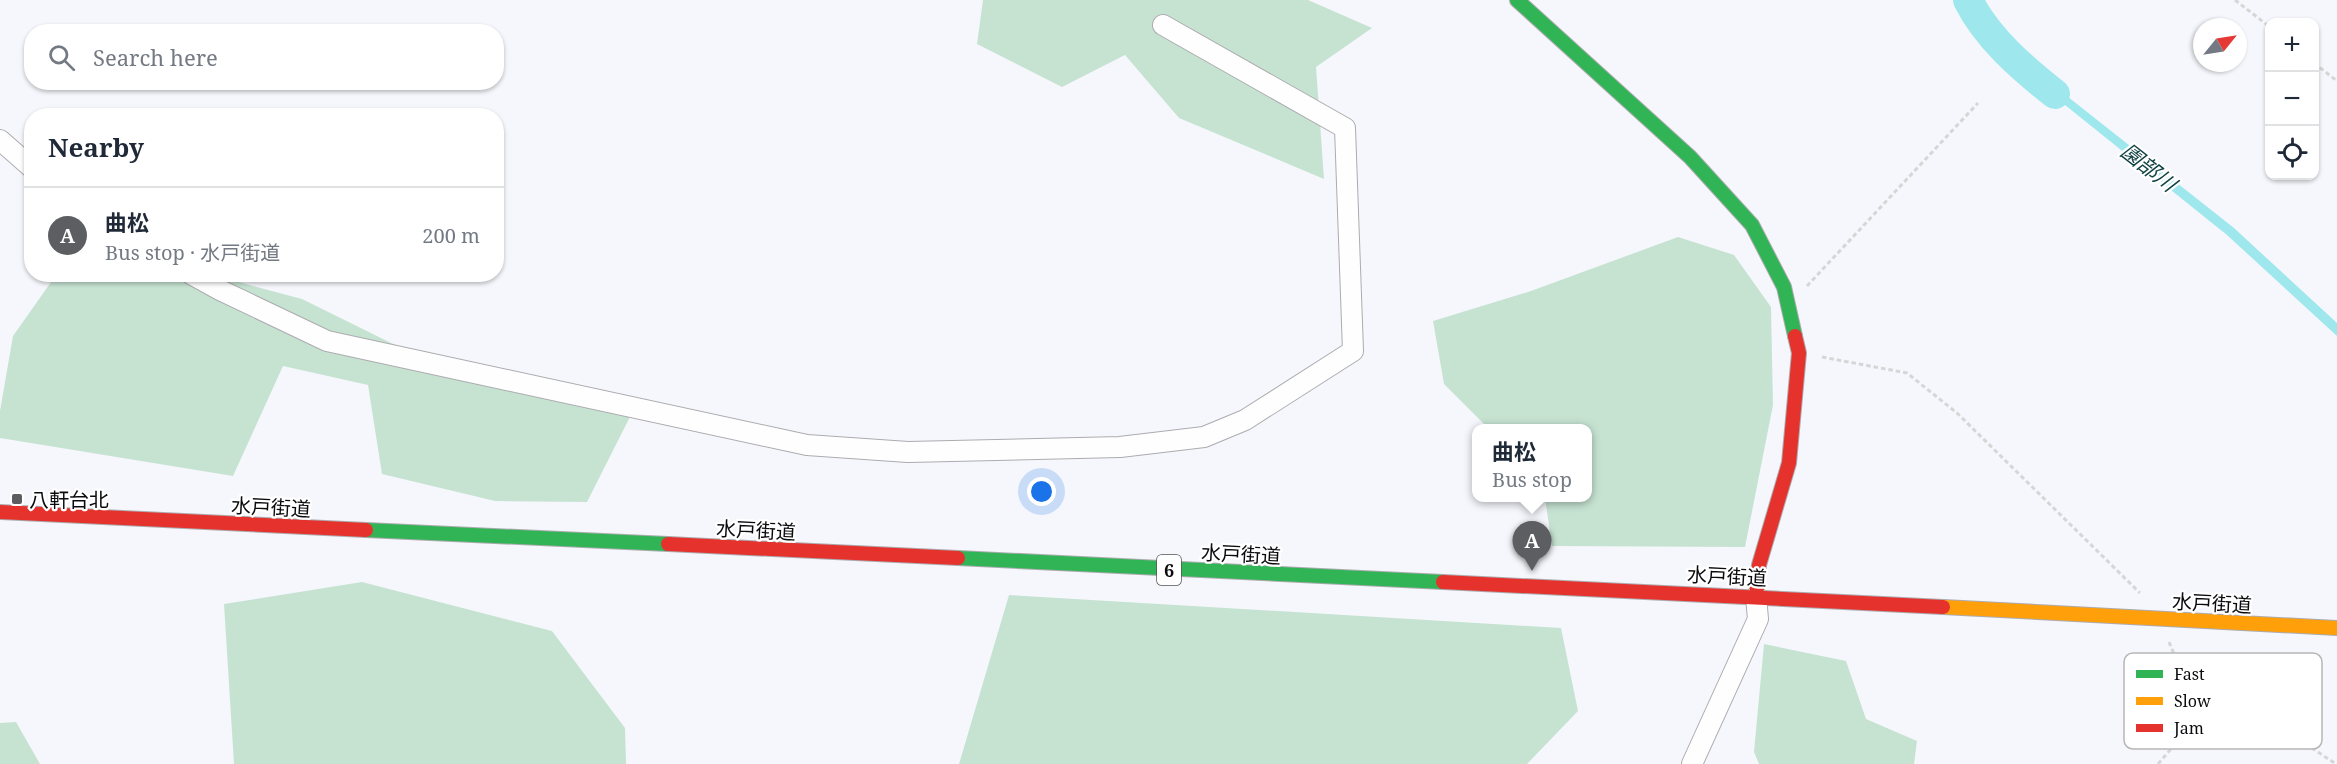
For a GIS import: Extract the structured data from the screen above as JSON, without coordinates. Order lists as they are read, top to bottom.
{
  "streets": {
    "main road": ["水戸街道", "6"]
  },
  "water": ["園部川"],
  "places": {
    "transit": ["八軒台北"]
  },
  "legend": ["Fast", "Slow", "Jam"],
  "north": "top right",
  "page": {
    "map_buttons": ["+", "−"],
    "search": "Search here",
    "heading": "Nearby",
    "list": [
      {
        "mark": "A",
        "name": "曲松",
        "note": "Bus stop · 水戸街道",
        "value": "200 m"
      }
    ],
    "popup": ["曲松", "Bus stop"],
    "pins": "A"
  }
}
